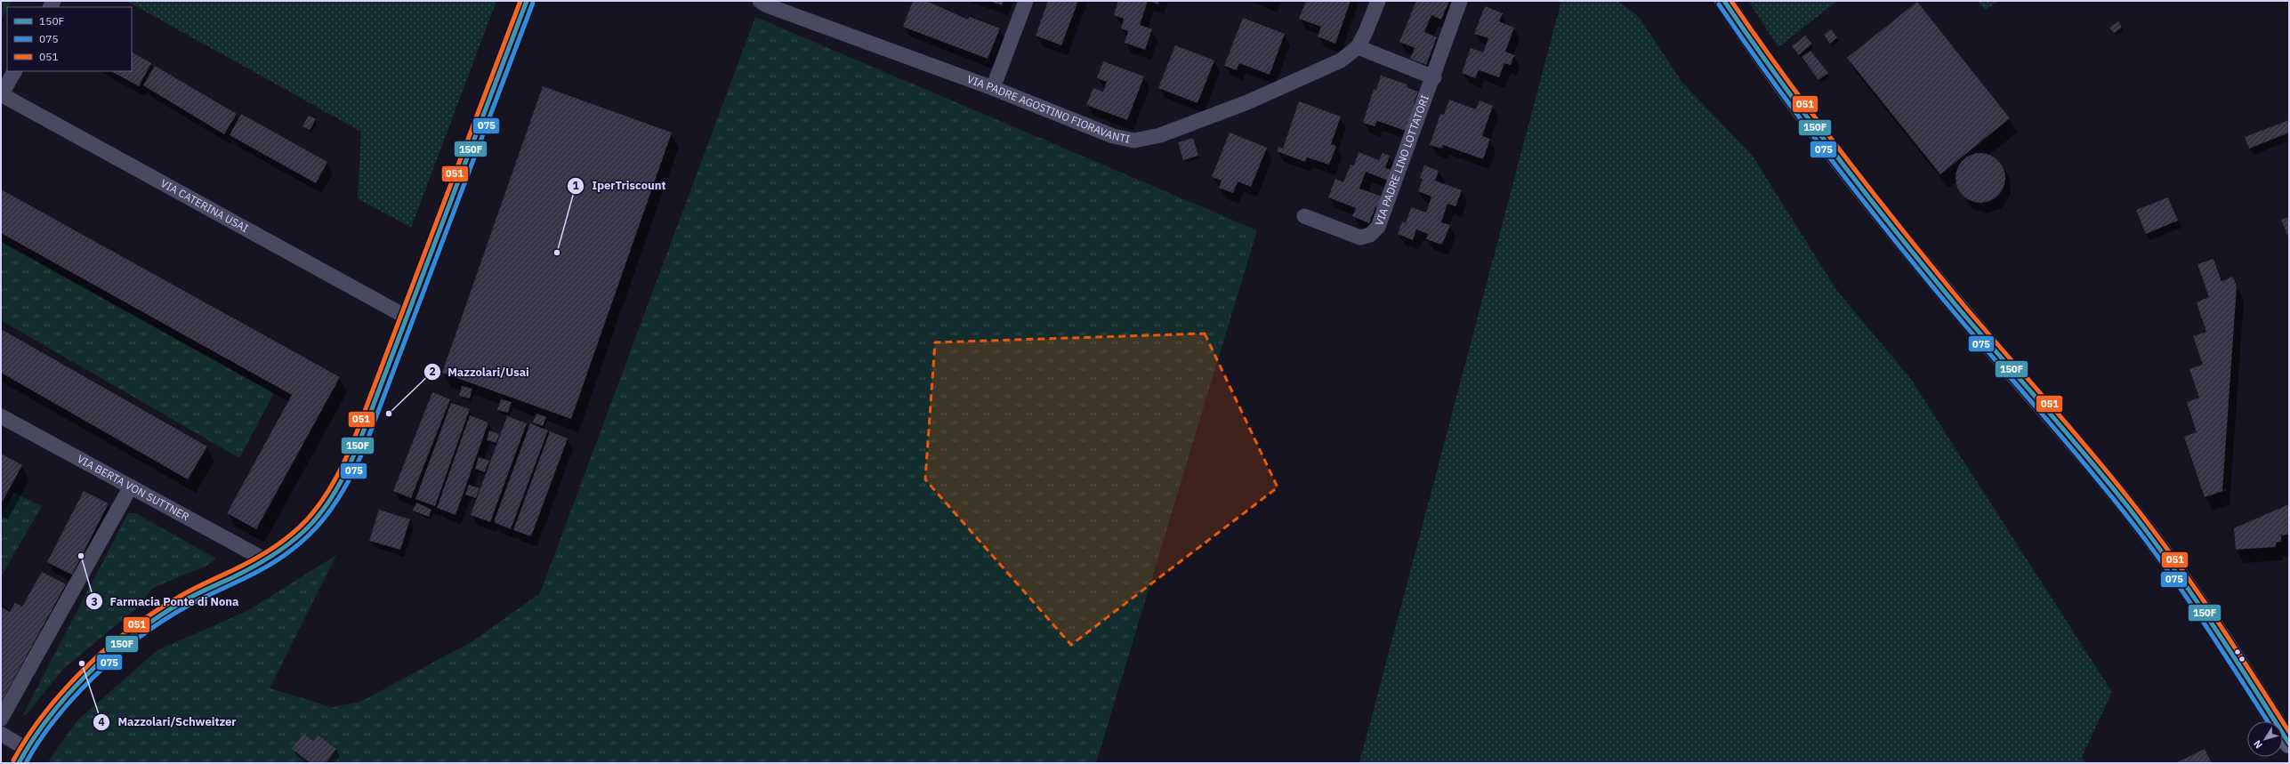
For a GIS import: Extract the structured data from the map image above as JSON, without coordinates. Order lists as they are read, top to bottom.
{
  "streets": {
    "street": [
      "VIA PADRE AGOSTINO FIORAVANTI",
      "VIA PADRE LINO LOTTATORI",
      "VIA CATERINA USAI",
      "VIA BERTA VON SUTTNER"
    ]
  },
  "places": [
    "IperTriscount",
    "Mazzolari/Usai",
    "Farmacia Ponte di Nona",
    "Mazzolari/Schweitzer"
  ],
  "lines": ["transit line 150F", "transit line 051", "transit line 075"],
  "legend": ["150F", "075", "051"],
  "north": "bottom left"
}
